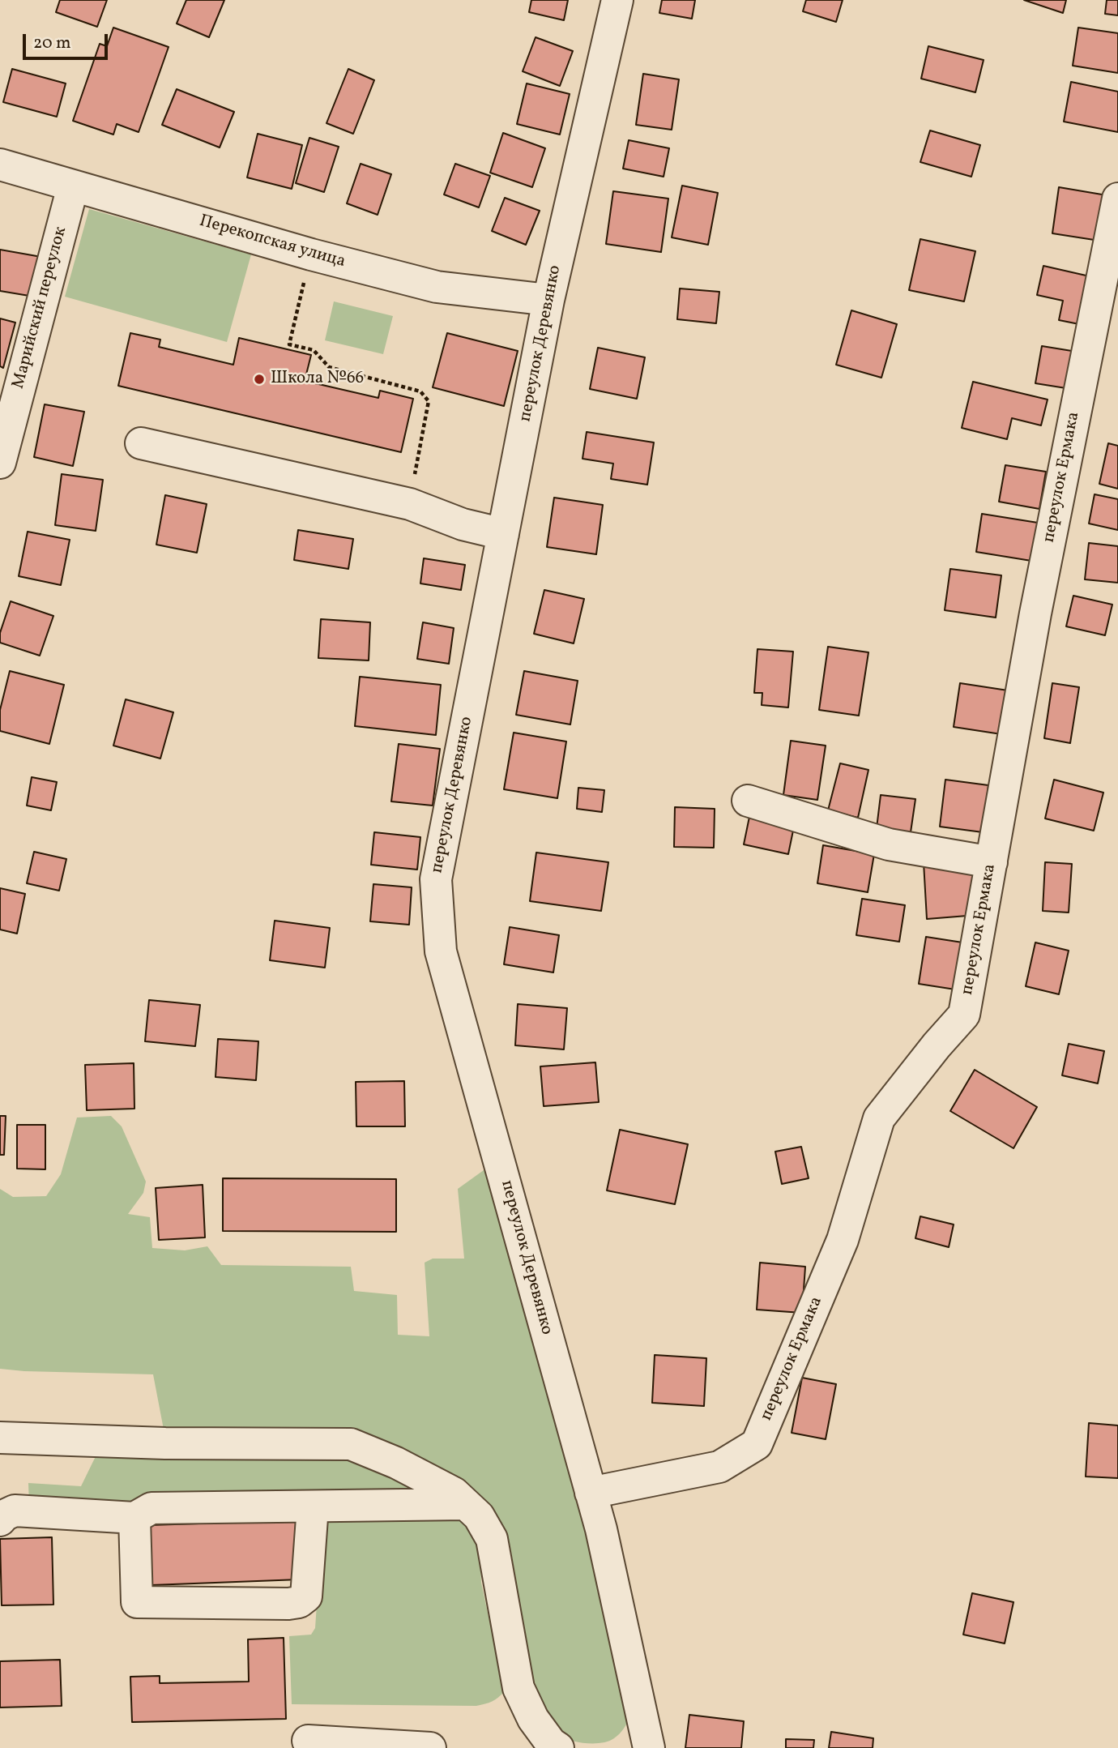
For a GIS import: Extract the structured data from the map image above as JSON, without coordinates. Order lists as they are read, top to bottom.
{
  "streets": {
    "street": [
      "Перекопская улица",
      "Марийский переулок",
      "переулок Деревянко",
      "переулок Ермака"
    ]
  },
  "crossings": [
    ["Перекопская улица", "Марийский переулок"],
    ["Перекопская улица", "переулок Деревянко"],
    ["переулок Деревянко", "переулок Ермака"]
  ],
  "places": ["Школа №66"],
  "scale_bar": "20 m"
}
